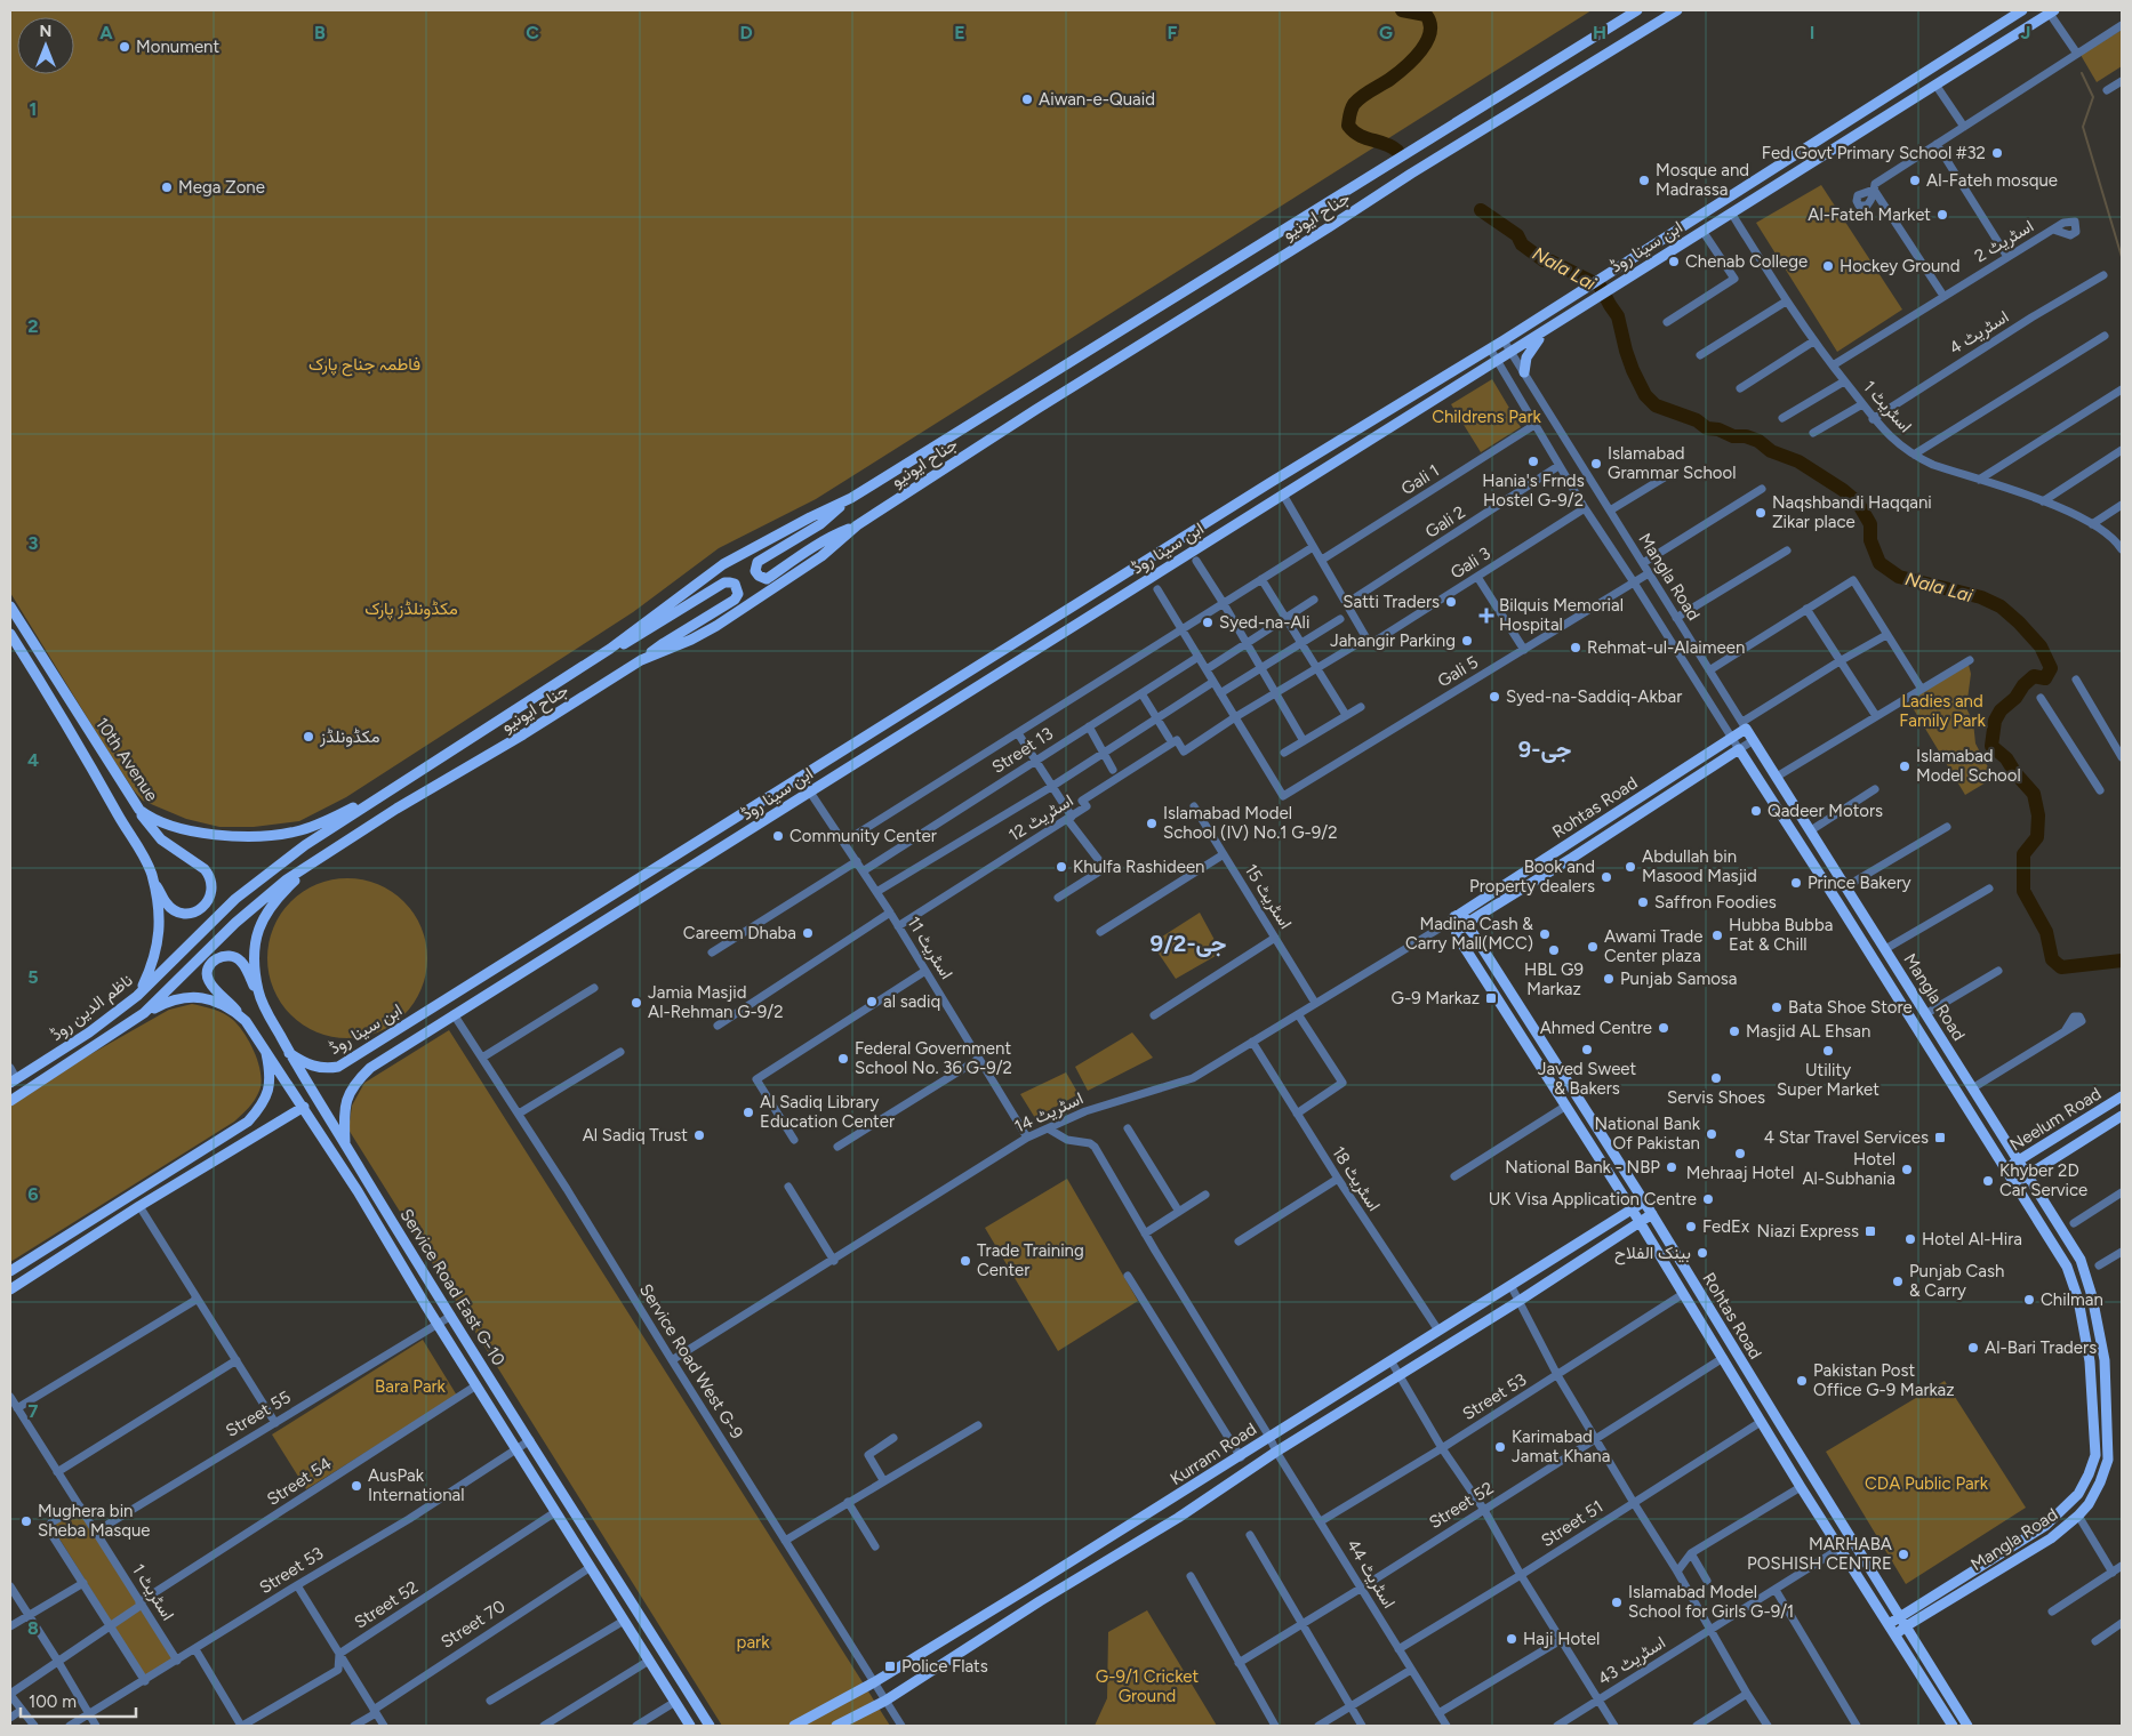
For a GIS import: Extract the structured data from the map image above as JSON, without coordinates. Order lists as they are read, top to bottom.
{
  "streets": {
    "main road": [
      "جناح ایونیو",
      "ابن سینا روڈ",
      "Mangla Road",
      "10th Avenue",
      "Rohtas Road",
      "ناظم الدین روڈ",
      "Neelum Road",
      "Service Road East G-10",
      "Kurram Road"
    ],
    "street": [
      "اسٹریٹ 2",
      "اسٹریٹ 4",
      "اسٹریٹ 1",
      "Gali 1",
      "Gali 2",
      "Gali 3",
      "Gali 5",
      "Street 13",
      "اسٹریٹ 12",
      "اسٹریٹ 15",
      "اسٹریٹ 11",
      "اسٹریٹ 14",
      "اسٹریٹ 18",
      "Service Road West G-9",
      "Street 53",
      "Street 55",
      "Street 54",
      "Street 52",
      "Street 51",
      "اسٹریٹ 44",
      "Street 70",
      "اسٹریٹ 43"
    ]
  },
  "crossings": [
    ["جناح ایونیو", "10th Avenue"],
    ["جناح ایونیو", "ناظم الدین روڈ"],
    ["جناح ایونیو", "Service Road East G-10"],
    ["اسٹریٹ 2", "اسٹریٹ 1"],
    ["ابن سینا روڈ", "اسٹریٹ 1"],
    ["ابن سینا روڈ", "Mangla Road"],
    ["ابن سینا روڈ", "اسٹریٹ 11"],
    ["ابن سینا روڈ", "Service Road East G-10"],
    ["ابن سینا روڈ", "Service Road West G-9"],
    ["اسٹریٹ 4", "اسٹریٹ 1"],
    ["اسٹریٹ 1", "Street 53"],
    ["اسٹریٹ 1", "Street 55"],
    ["اسٹریٹ 1", "Street 54"],
    ["Gali 1", "Mangla Road"],
    ["Gali 2", "Mangla Road"],
    ["Gali 3", "Mangla Road"],
    ["Gali 3", "Gali 5"],
    ["Gali 3", "اسٹریٹ 12"],
    ["Mangla Road", "Gali 5"],
    ["Mangla Road", "Rohtas Road"],
    ["Mangla Road", "Neelum Road"],
    ["Street 13", "اسٹریٹ 11"],
    ["10th Avenue", "ناظم الدین روڈ"],
    ["Rohtas Road", "اسٹریٹ 14"],
    ["Rohtas Road", "Street 53"],
    ["Rohtas Road", "Kurram Road"],
    ["Rohtas Road", "Street 52"],
    ["Rohtas Road", "Street 51"],
    ["Rohtas Road", "اسٹریٹ 43"],
    ["اسٹریٹ 12", "اسٹریٹ 11"],
    ["اسٹریٹ 15", "اسٹریٹ 14"],
    ["اسٹریٹ 11", "اسٹریٹ 14"],
    ["ناظم الدین روڈ", "Service Road East G-10"],
    ["اسٹریٹ 14", "اسٹریٹ 18"],
    ["اسٹریٹ 14", "Service Road West G-9"],
    ["اسٹریٹ 14", "اسٹریٹ 44"],
    ["اسٹریٹ 18", "Kurram Road"],
    ["Service Road East G-10", "Street 53"],
    ["Service Road East G-10", "Street 55"],
    ["Service Road East G-10", "Street 54"],
    ["Service Road East G-10", "Street 52"],
    ["Service Road East G-10", "Street 70"],
    ["Service Road West G-9", "Kurram Road"],
    ["Street 53", "اسٹریٹ 44"],
    ["Kurram Road", "اسٹریٹ 44"],
    ["Street 52", "اسٹریٹ 44"],
    ["Street 51", "اسٹریٹ 44"]
  ],
  "districts": ["جی-9", "جی-9/2"],
  "water": ["Nala Lai"],
  "parks": [
    "فاطمہ جناح پارک",
    "Childrens Park",
    "مکڈونلڈز پارک",
    "Ladies and Family Park",
    "Bara Park",
    "CDA Public Park",
    "park",
    "G-9/1 Cricket Ground"
  ],
  "places": {
    "other": [
      "Monument",
      "Aiwan-e-Quaid",
      "Fed Govt Primary School #32",
      "Mosque and Madrassa",
      "Al-Fateh mosque",
      "Mega Zone",
      "Al-Fateh Market",
      "Chenab College",
      "Hockey Ground",
      "Hania's Frnds Hostel G-9/2",
      "Islamabad Grammar School",
      "Naqshbandi Haqqani Zikar place",
      "Satti Traders",
      "Syed-na-Ali",
      "Jahangir Parking",
      "Rehmat-ul-Alaimeen",
      "Syed-na-Saddiq-Akbar",
      "مکڈونلڈز",
      "Islamabad Model School",
      "Qadeer Motors",
      "Islamabad Model School (IV) No.1 G-9/2",
      "Community Center",
      "Khulfa Rashideen",
      "Abdullah bin Masood Masjid",
      "Book and Property dealers",
      "Prince Bakery",
      "Saffron Foodies",
      "Careem Dhaba",
      "Madina Cash & Carry Mall(MCC)",
      "Hubba Bubba Eat & Chill",
      "Awami Trade Center plaza",
      "HBL G9 Markaz",
      "Punjab Samosa",
      "al sadiq",
      "Jamia Masjid Al-Rehman G-9/2",
      "Bata Shoe Store",
      "Ahmed Centre",
      "Masjid AL Ehsan",
      "Javed Sweet & Bakers",
      "Utility Super Market",
      "Federal Government School No. 36 G-9/2",
      "Servis Shoes",
      "Al Sadiq Library Education Center",
      "National Bank Of Pakistan",
      "Al Sadiq Trust",
      "Mehraaj Hotel",
      "National Bank - NBP",
      "Hotel Al-Subhania",
      "Khyber 2D Car Service",
      "UK Visa Application Centre",
      "FedEx",
      "Hotel Al-Hira",
      "بینک الفلاح",
      "Trade Training Center",
      "Punjab Cash & Carry",
      "Chilman",
      "Al-Bari Traders",
      "Pakistan Post Office G-9 Markaz",
      "Karimabad Jamat Khana",
      "AusPak International",
      "Mughera bin Sheba Masque",
      "MARHABA POSHISH CENTRE",
      "Islamabad Model School for Girls G-9/1",
      "Haji Hotel"
    ],
    "health": ["Bilquis Memorial Hospital"],
    "transit": [
      "G-9 Markaz",
      "4 Star Travel Services",
      "Niazi Express",
      "Police Flats"
    ]
  },
  "scale_bar": "100 m",
  "north": "top",
  "grid": {
    "columns": [
      "A",
      "B",
      "C",
      "D",
      "E",
      "F",
      "G",
      "H",
      "I",
      "J"
    ],
    "rows": [
      "1",
      "2",
      "3",
      "4",
      "5",
      "6",
      "7",
      "8"
    ]
  }
}
